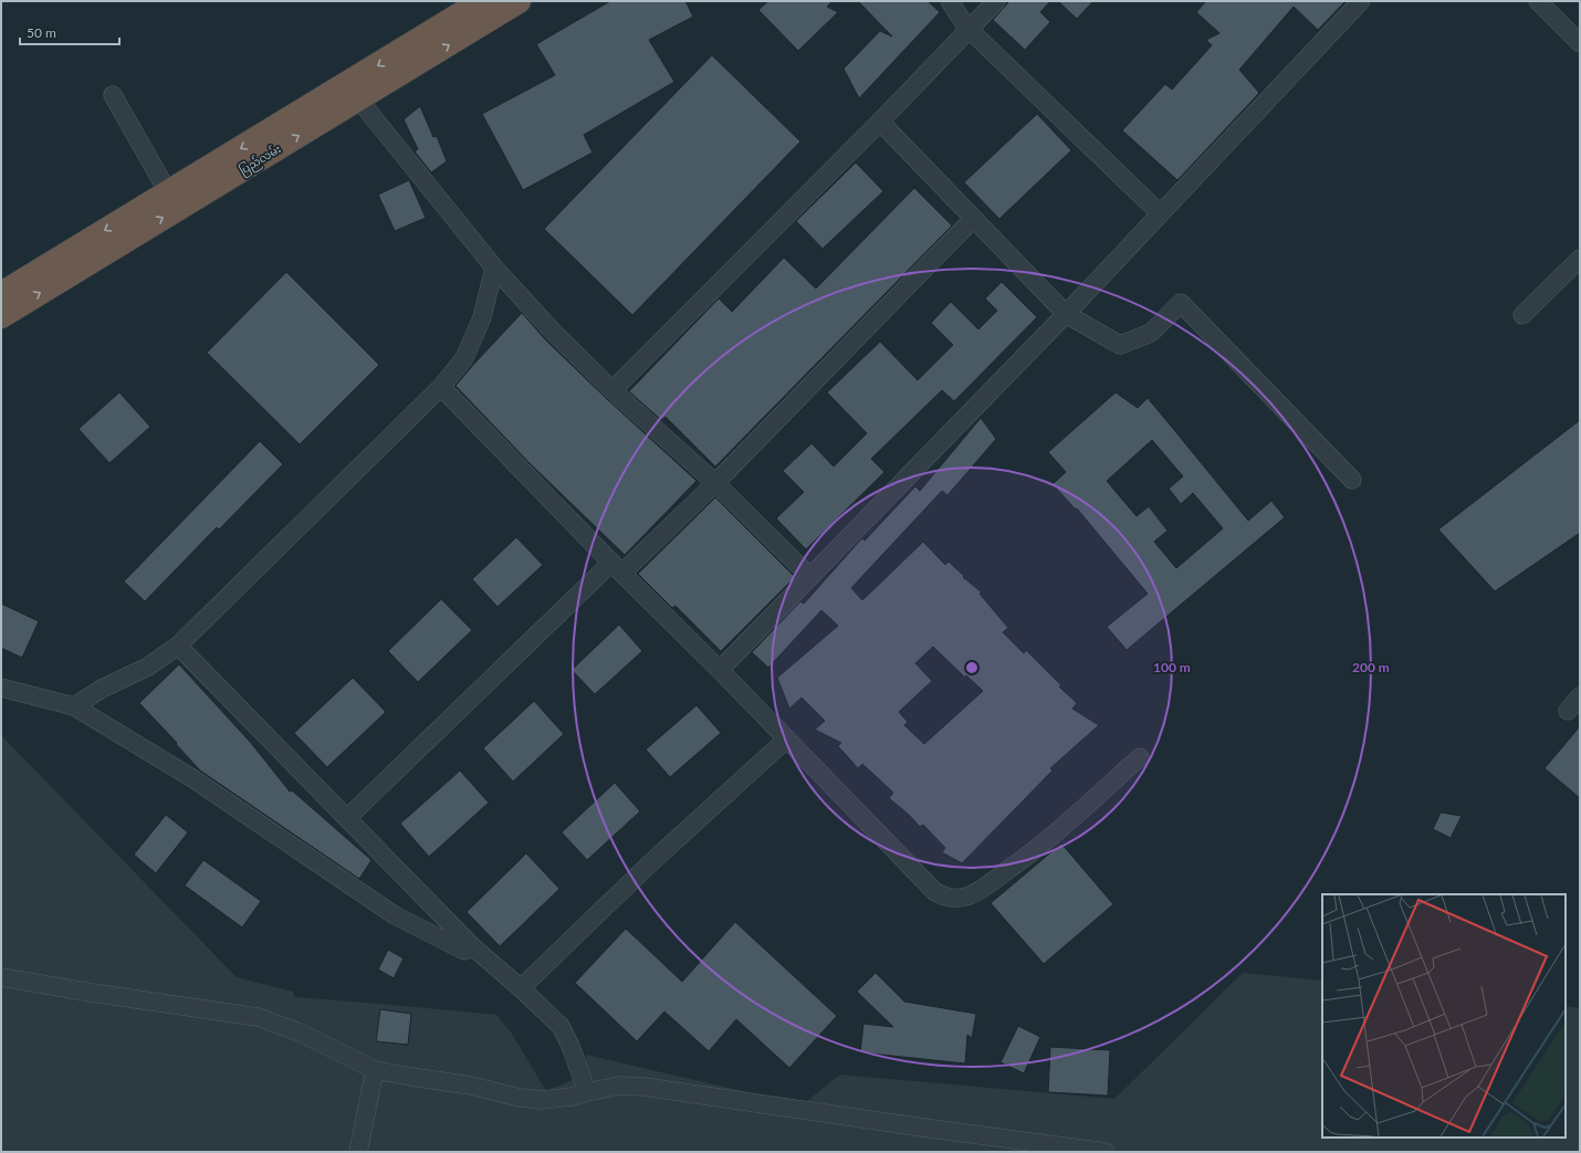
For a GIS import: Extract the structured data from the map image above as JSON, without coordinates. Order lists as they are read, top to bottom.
{
  "streets": {
    "highway": ["ပြည်လမ်း"]
  },
  "scale_bar": "50 m",
  "rings": ["100 m", "200 m"]
}
